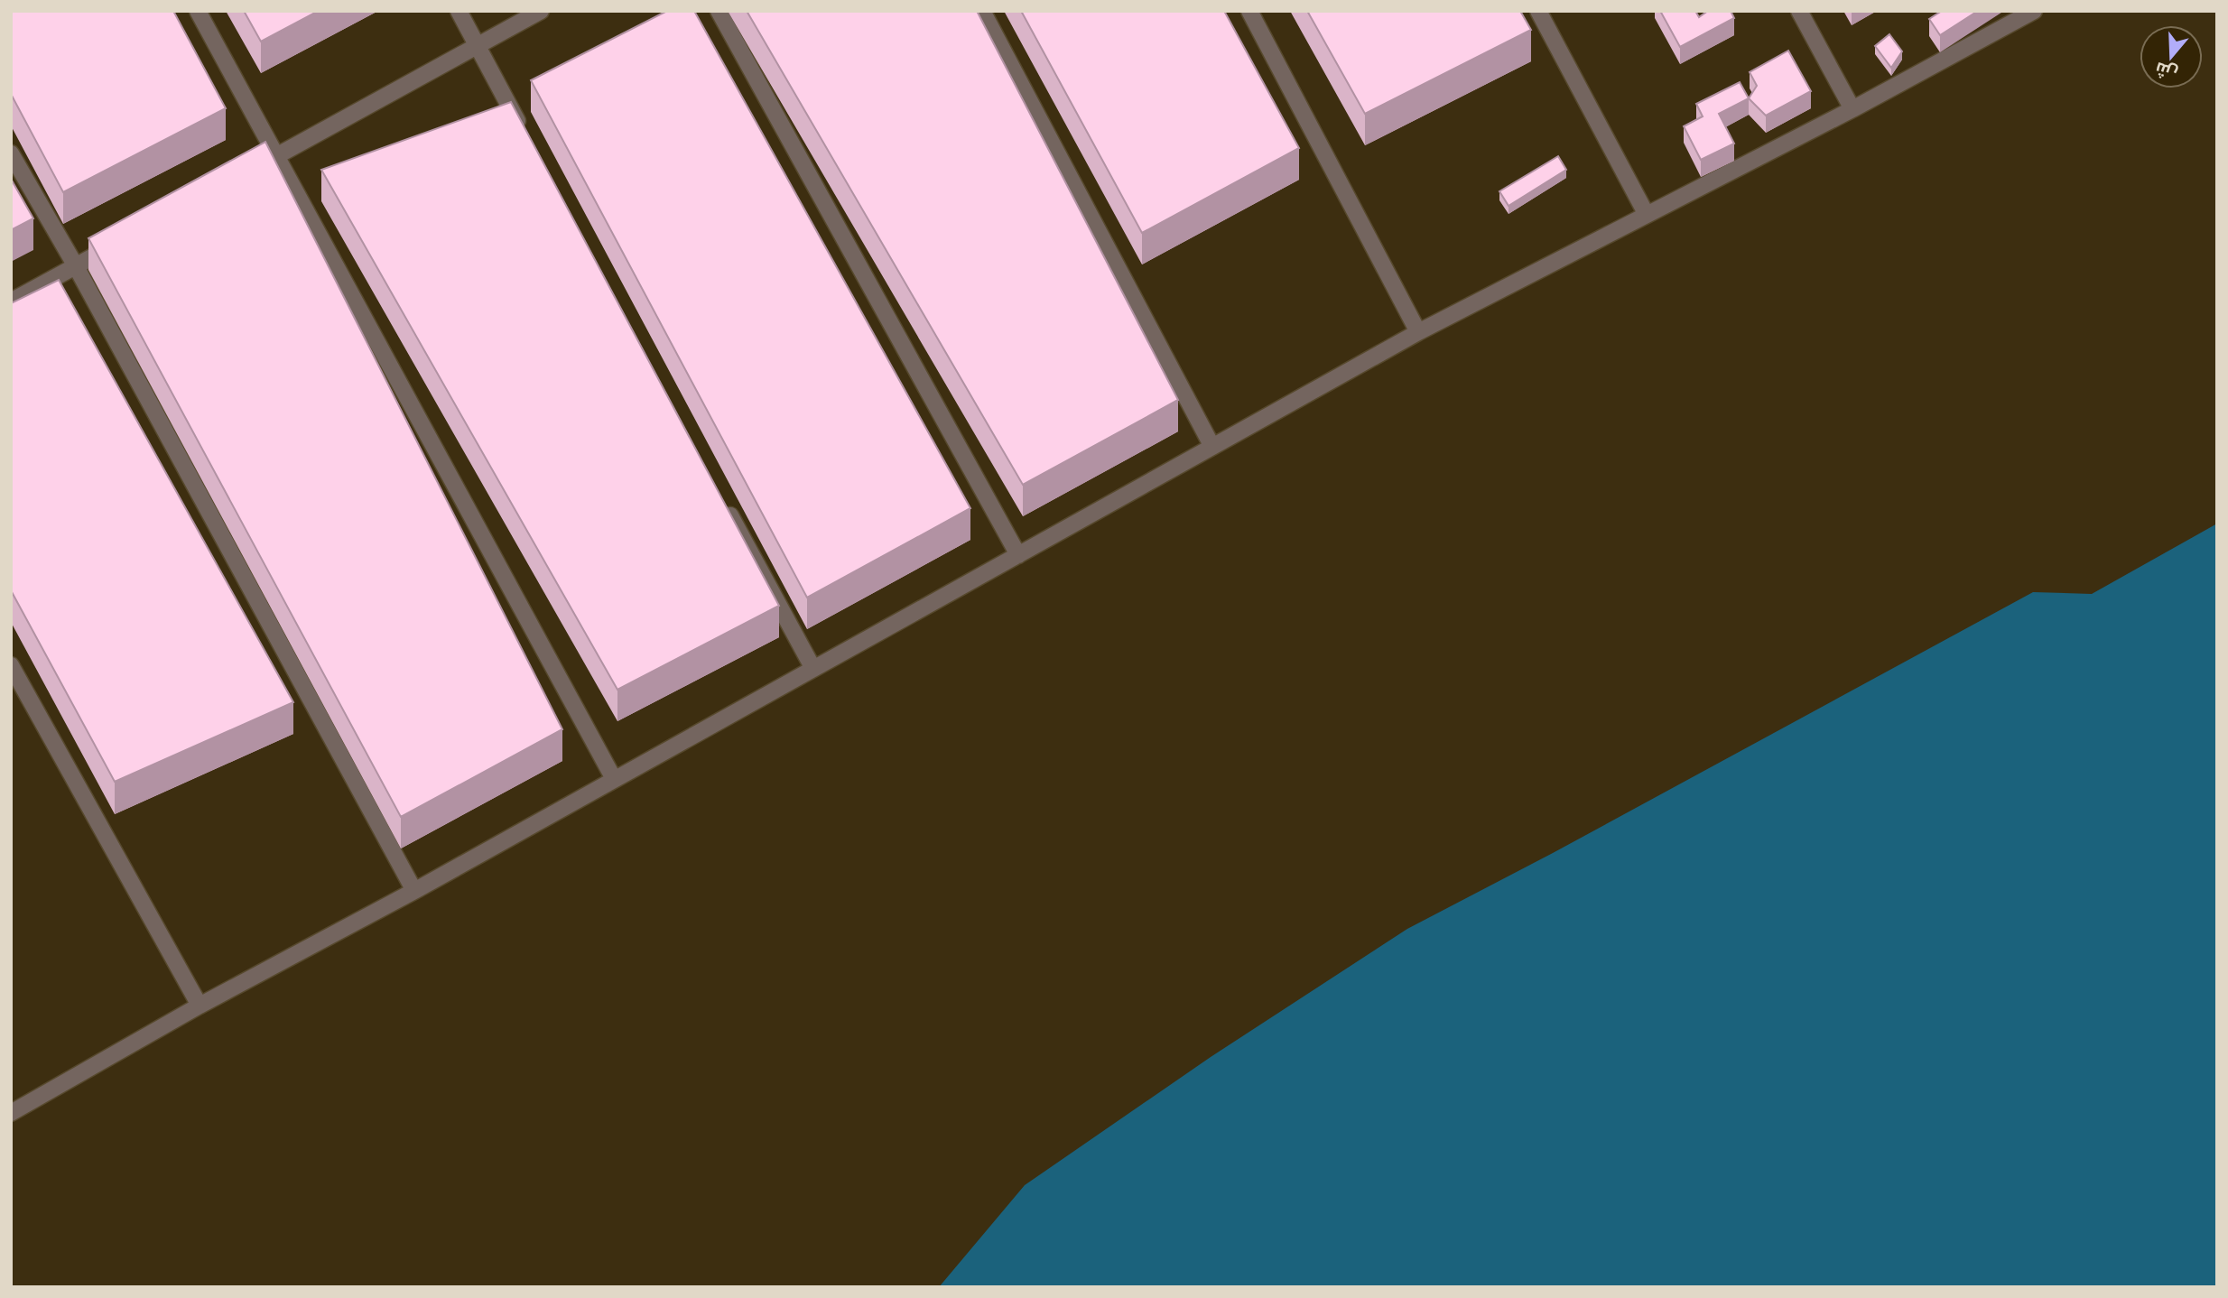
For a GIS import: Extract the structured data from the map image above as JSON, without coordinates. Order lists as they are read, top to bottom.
{
  "north": "bottom"
}
